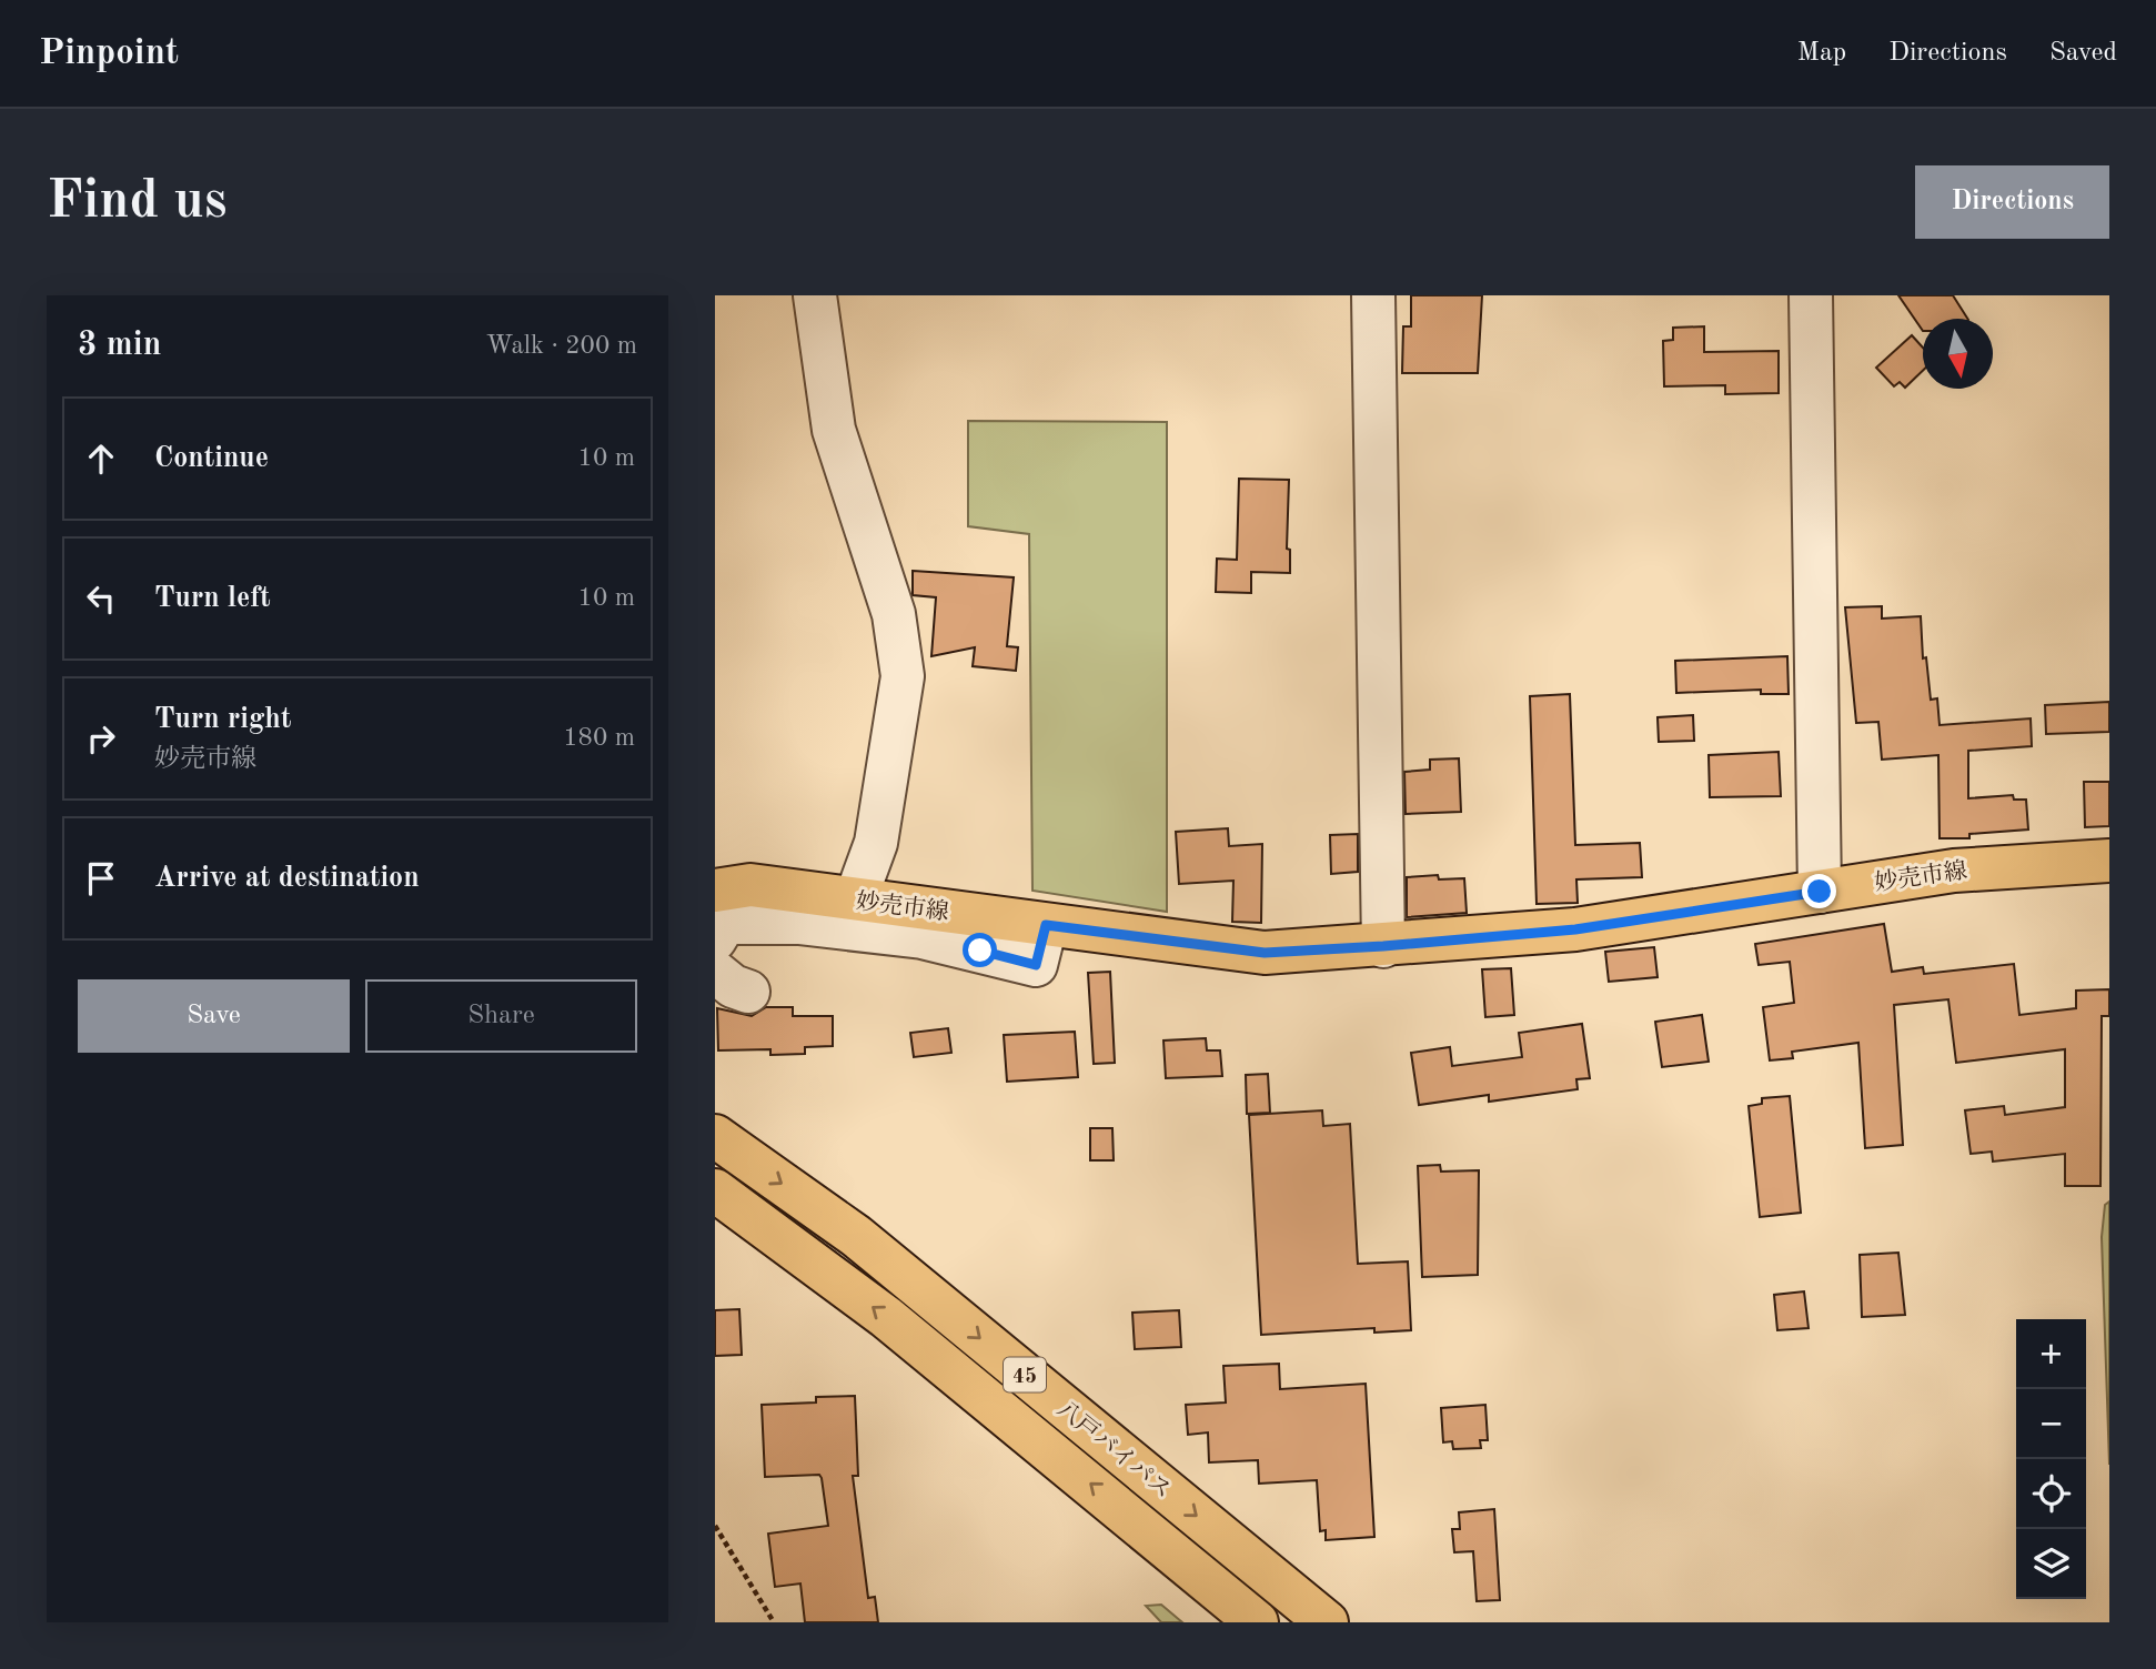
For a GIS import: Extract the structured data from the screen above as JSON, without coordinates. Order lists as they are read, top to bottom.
{
  "streets": {
    "main road": ["妙売市線", "45", "八戸バイパス"]
  },
  "north": "bottom",
  "page": {
    "header": "Pinpoint",
    "nav": ["Map", "Directions", "Saved"],
    "buttons": [
      "Directions",
      ["Save", "Share"]
    ],
    "title": "Find us",
    "heading": ["3 min", "Walk · 200 m"],
    "list": [
      ["Continue", "10 m"],
      ["Turn left", "10 m"],
      ["Turn right", "妙売市線", "180 m"],
      "Arrive at destination"
    ],
    "map_buttons": ["+", "−"]
  }
}
